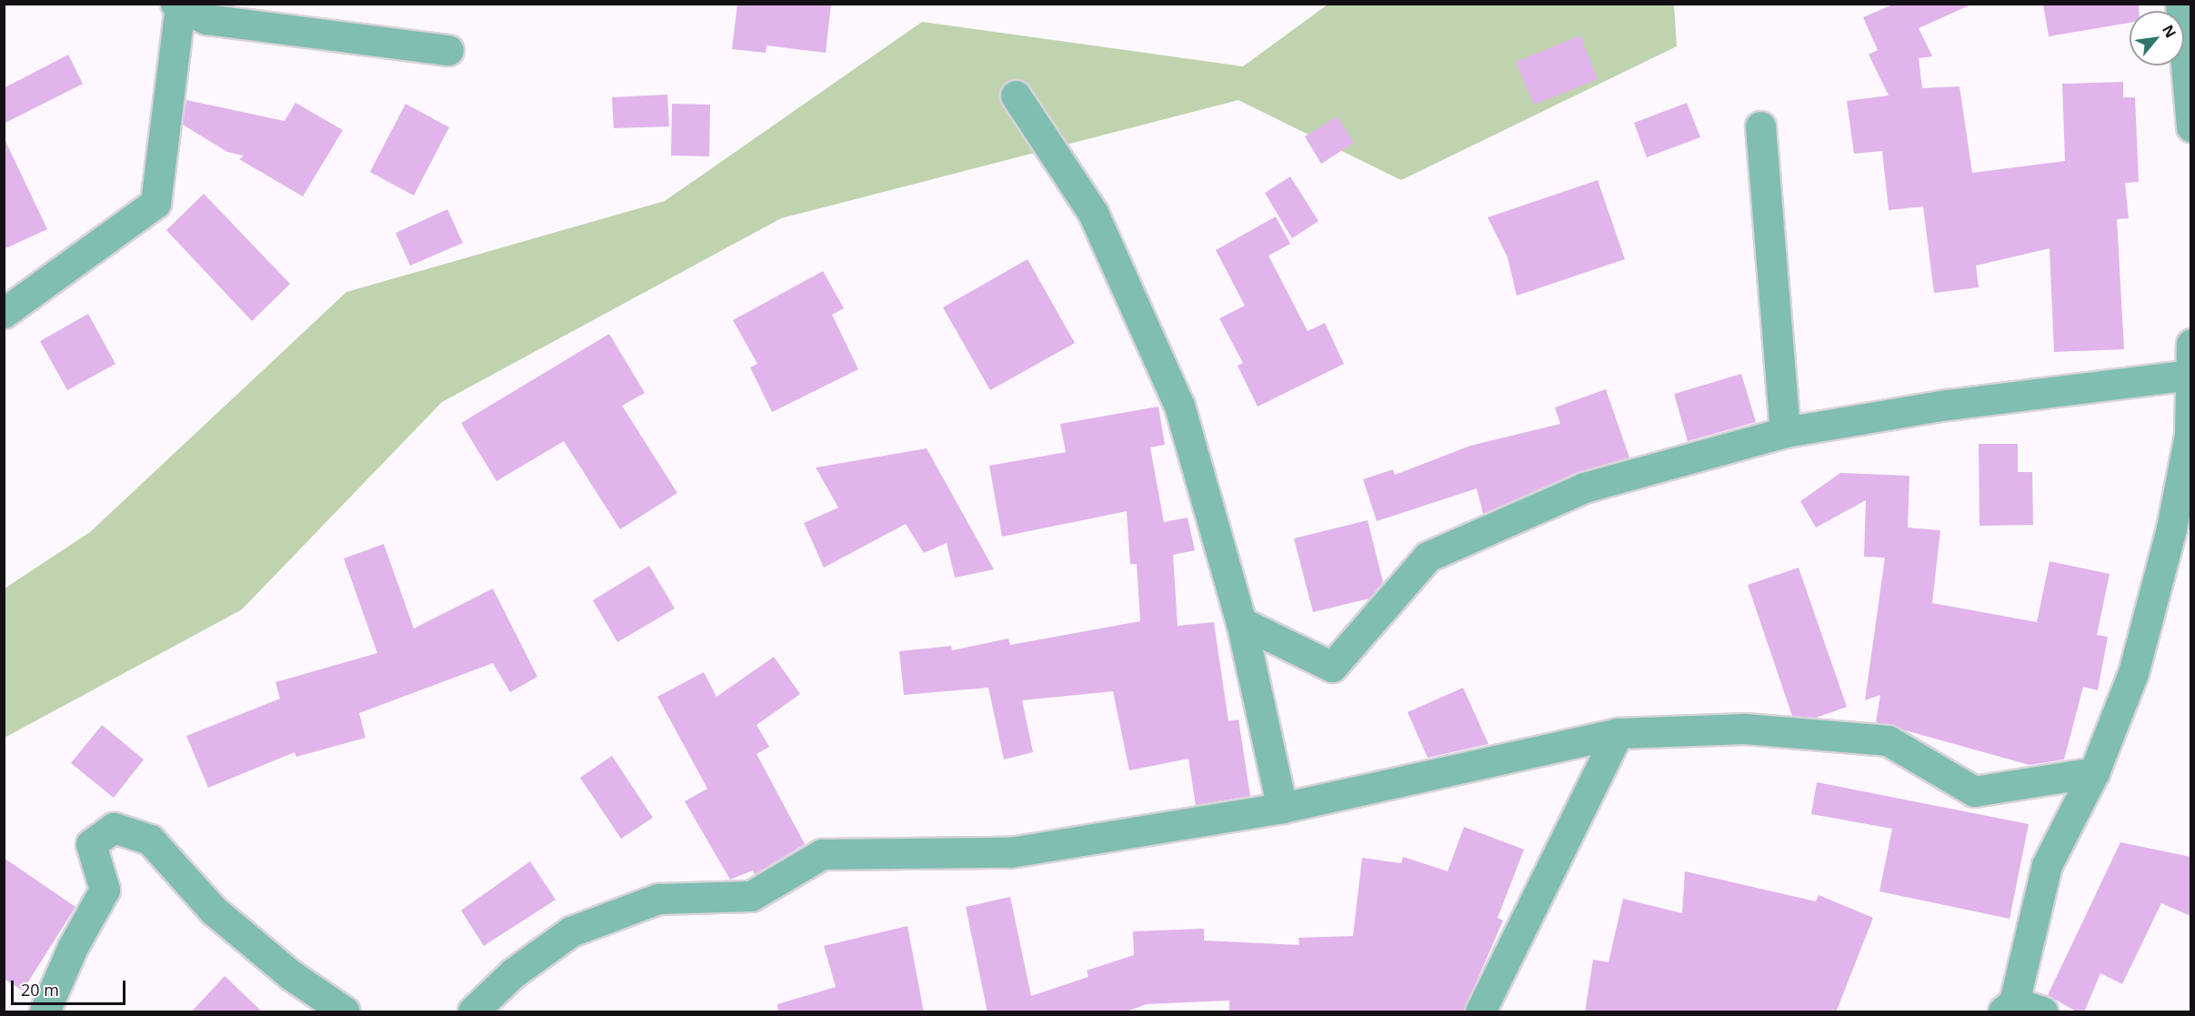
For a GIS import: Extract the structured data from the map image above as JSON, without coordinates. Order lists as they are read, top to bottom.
{
  "scale_bar": "20 m",
  "north": "top right"
}
